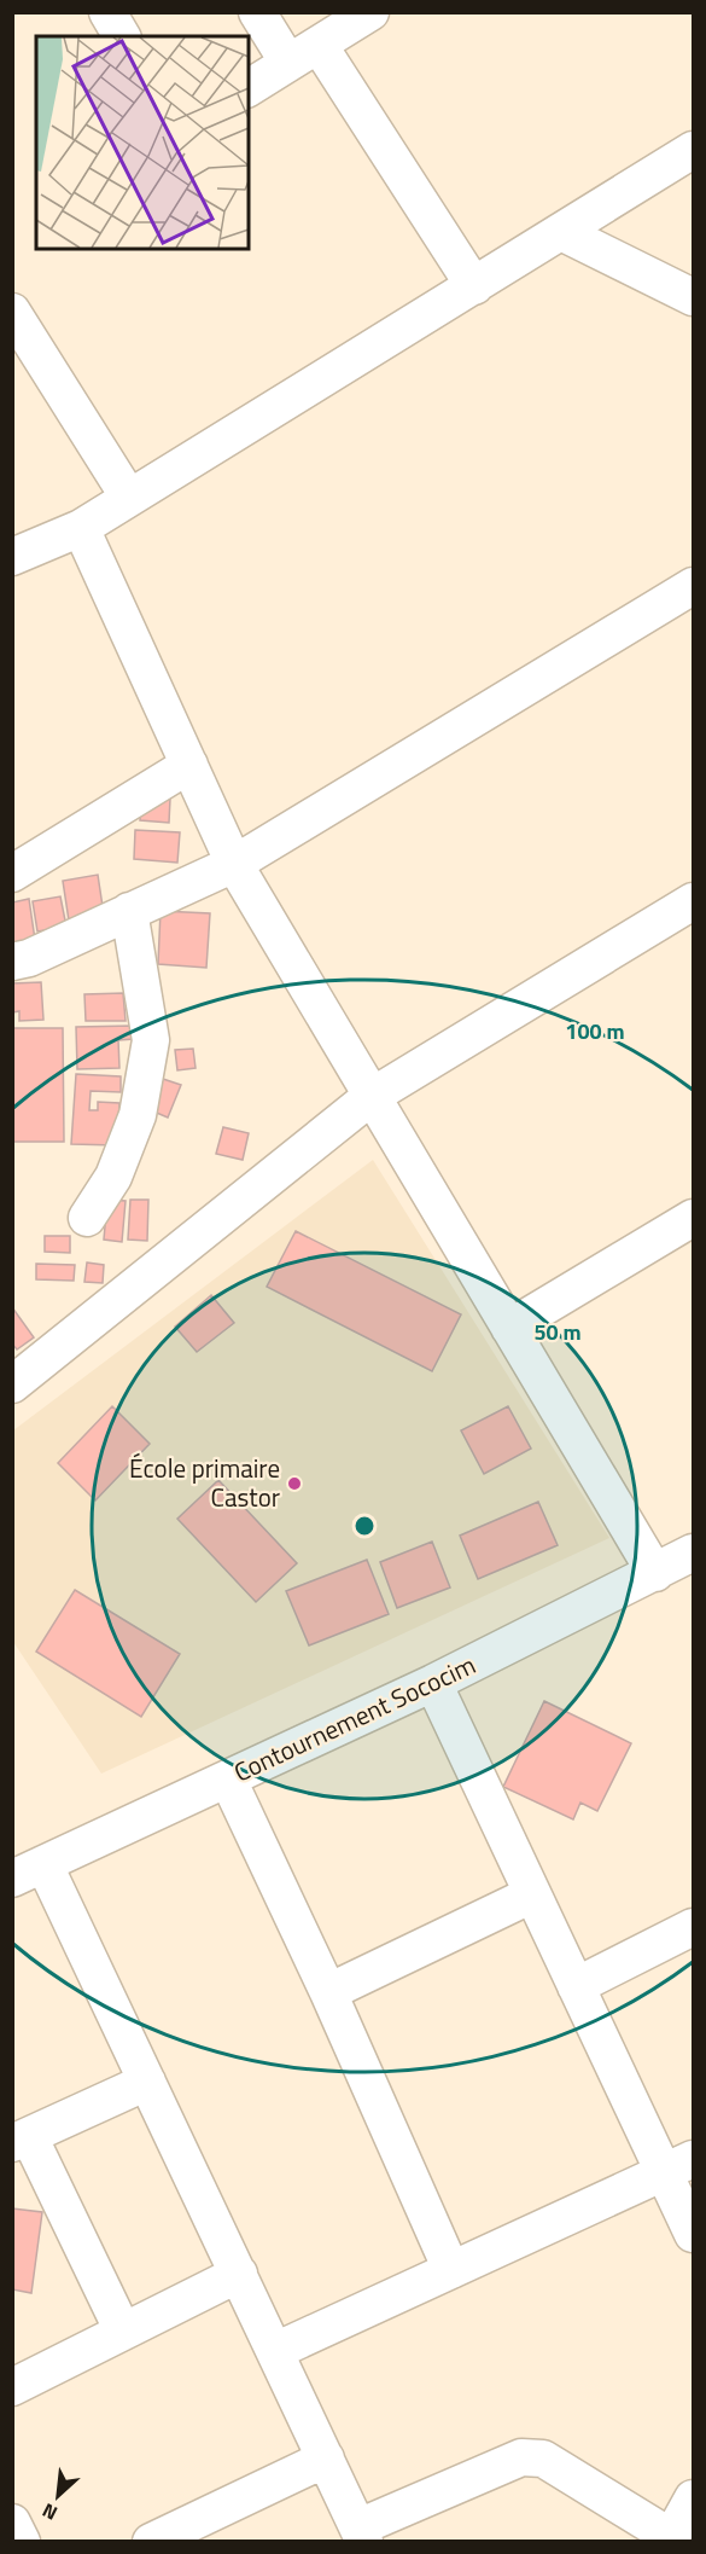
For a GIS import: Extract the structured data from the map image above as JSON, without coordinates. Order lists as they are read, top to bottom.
{
  "streets": {
    "street": ["Contournement Sococim"]
  },
  "places": ["École primaire Castor"],
  "north": "bottom left",
  "rings": ["100 m", "50 m"]
}
